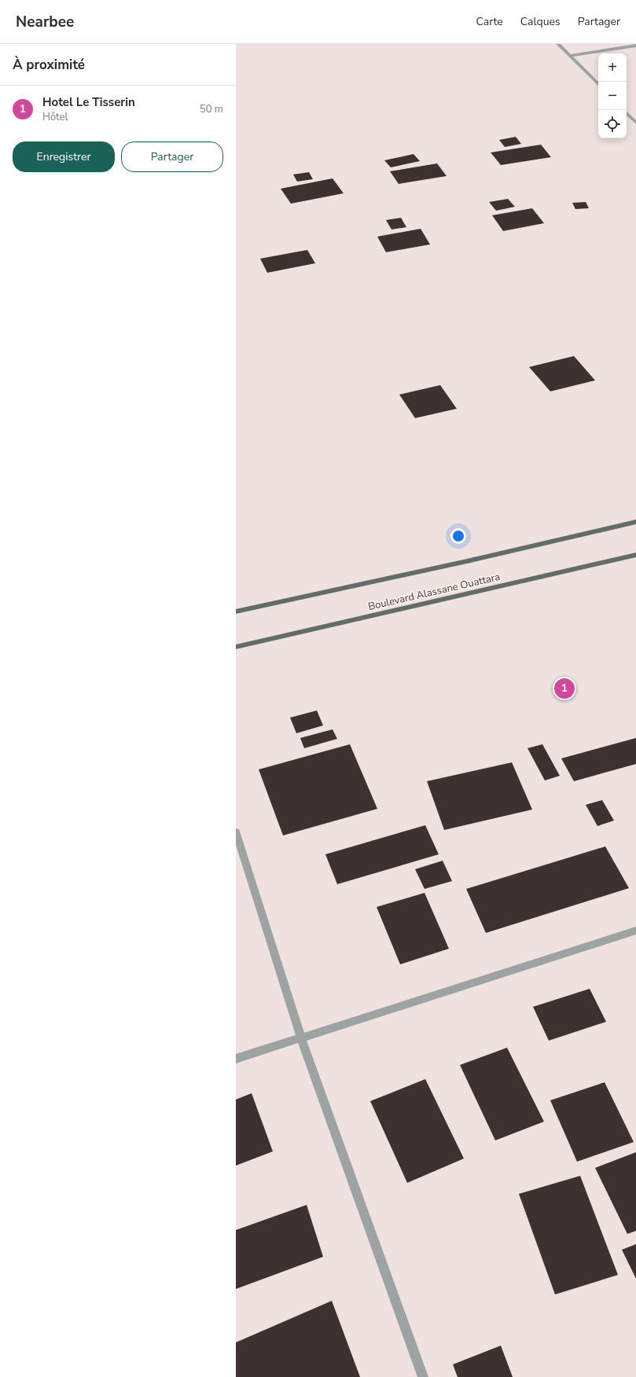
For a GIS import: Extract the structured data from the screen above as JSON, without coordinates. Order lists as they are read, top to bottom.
{
  "streets": {
    "main road": ["Boulevard Alassane Ouattara"]
  },
  "page": {
    "header": "Nearbee",
    "nav": ["Carte", "Calques", "Partager"],
    "heading": "À proximité",
    "map_buttons": ["+", "−"],
    "list": [
      {
        "mark": "1",
        "name": "Hotel Le Tisserin",
        "note": "Hôtel",
        "value": "50 m"
      }
    ],
    "buttons": ["Enregistrer", "Partager"],
    "pins": "1"
  }
}
